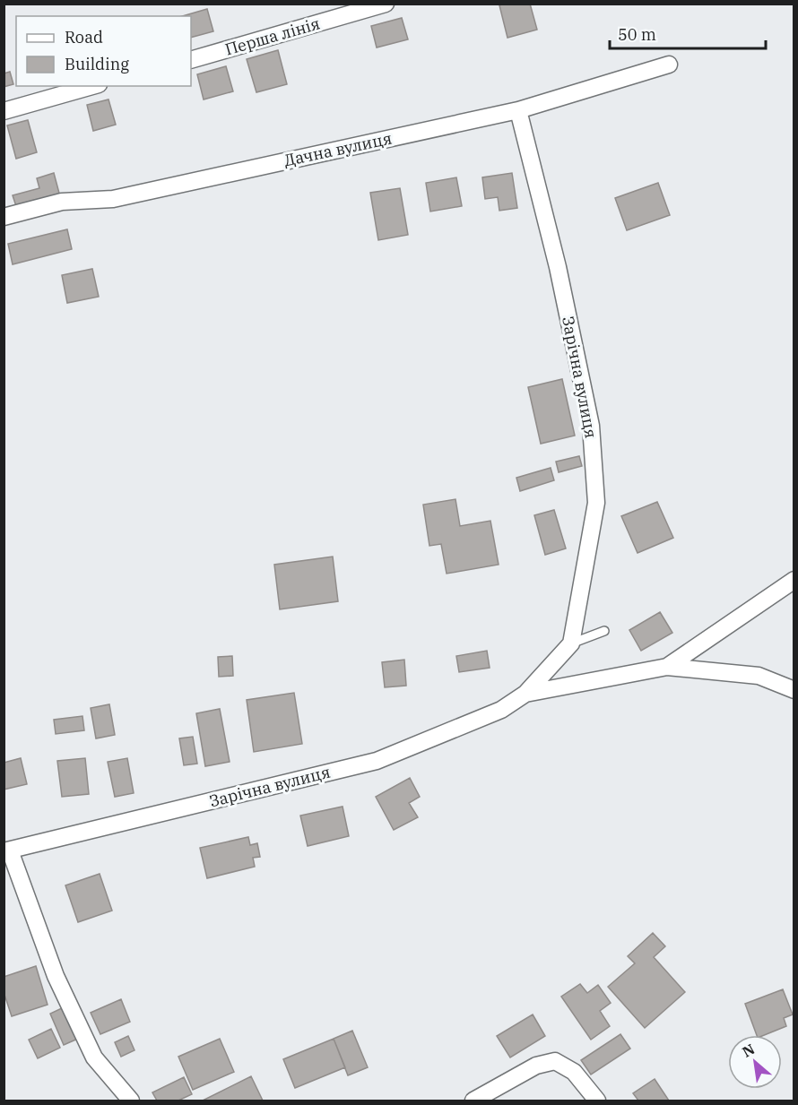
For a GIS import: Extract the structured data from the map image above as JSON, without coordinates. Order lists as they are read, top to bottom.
{
  "streets": {
    "street": ["Перша лінія", "Дачна вулиця", "Зарічна вулиця"]
  },
  "crossings": [
    ["Дачна вулиця", "Зарічна вулиця"]
  ],
  "legend": ["Road", "Building"],
  "scale_bar": "50 m",
  "north": "top left"
}
